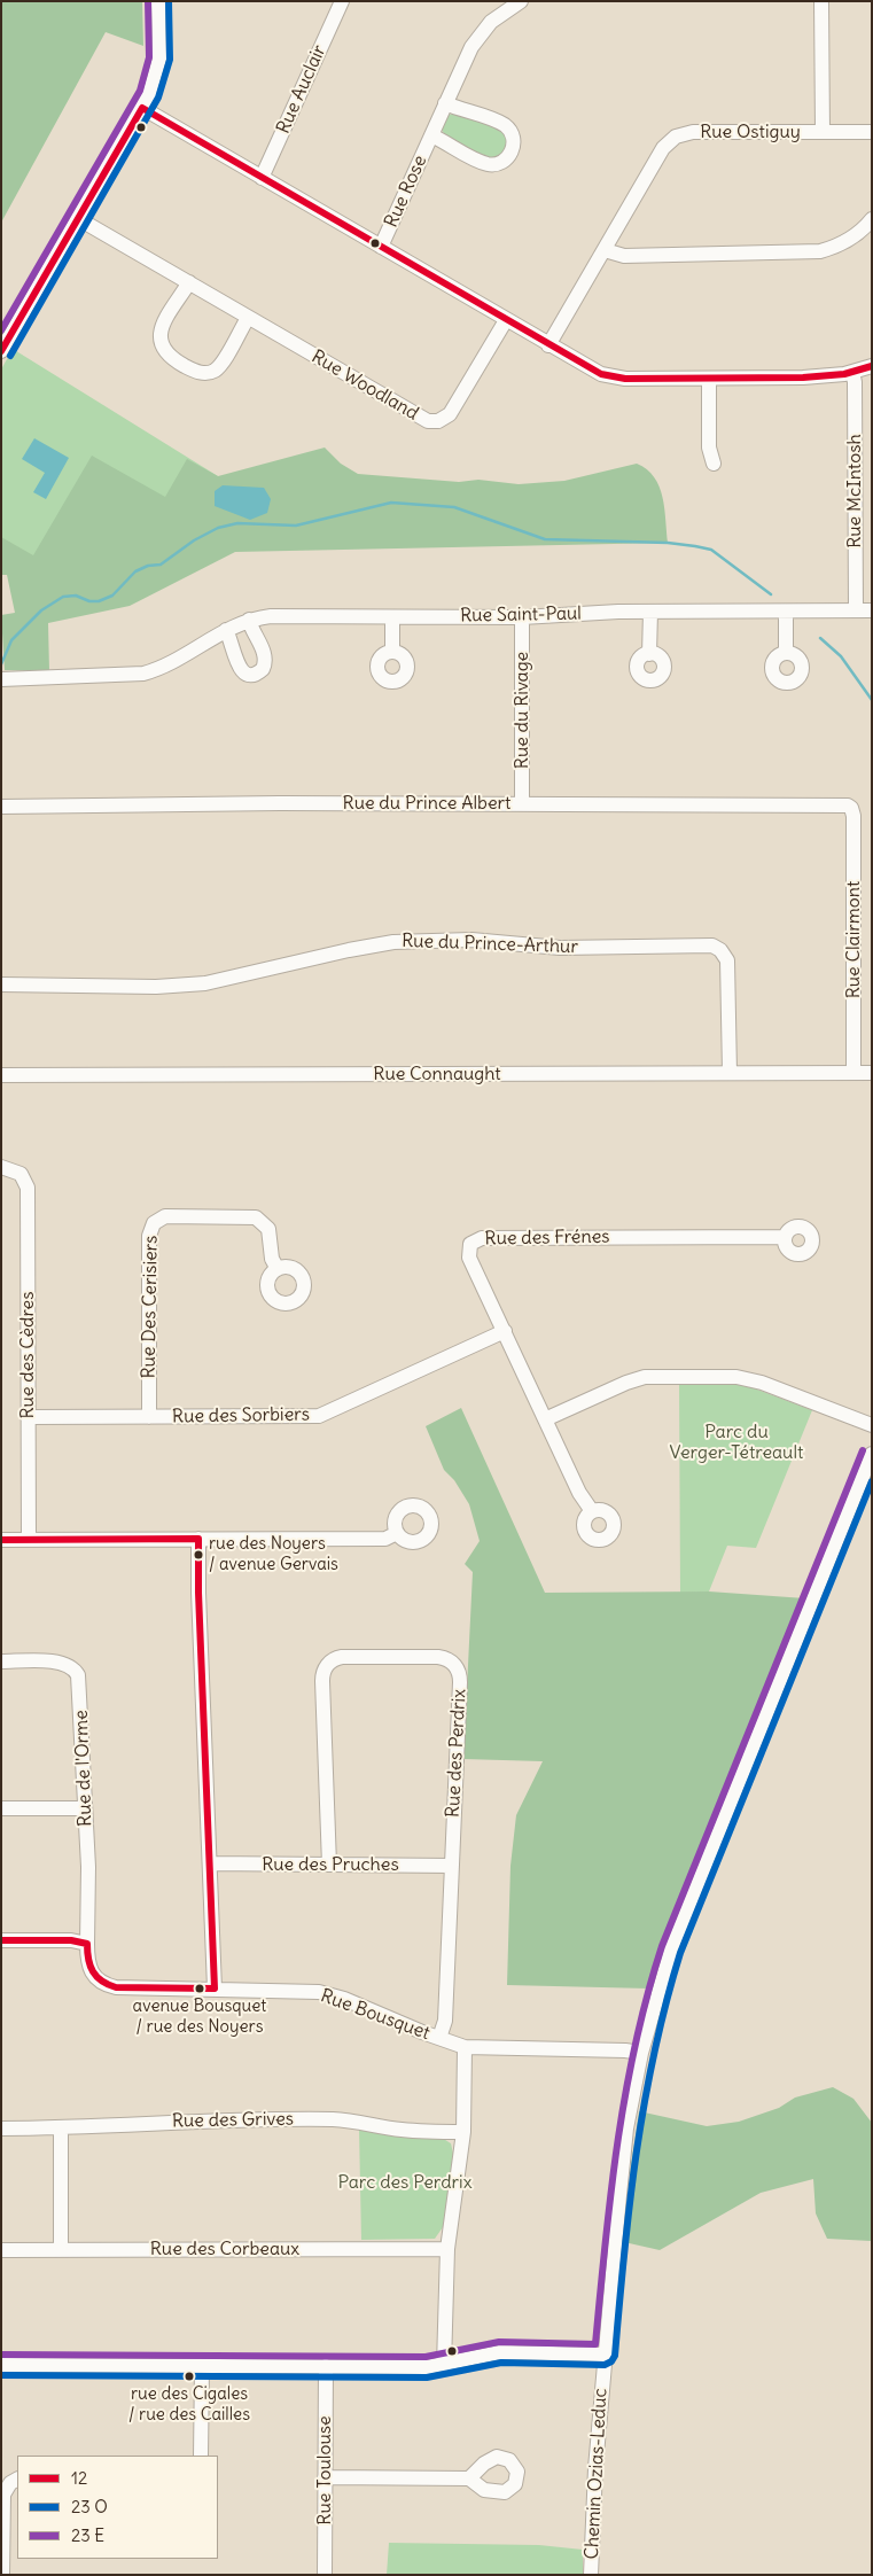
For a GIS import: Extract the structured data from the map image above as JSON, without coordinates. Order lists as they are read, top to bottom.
{
  "streets": {
    "street": [
      "Rue Auclair",
      "Rue Ostiguy",
      "Rue Rose",
      "Rue Woodland",
      "Rue McIntosh",
      "Rue Saint-Paul",
      "Rue du Rivage",
      "Rue du Prince Albert",
      "Rue Clairmont",
      "Rue du Prince-Arthur",
      "Rue Connaught",
      "Rue des Frénes",
      "Rue Des Cerisiers",
      "Rue des Cèdres",
      "Rue des Sorbiers",
      "Rue des Perdrix",
      "Rue de l'Orme",
      "Rue des Pruches",
      "Rue Bousquet",
      "Rue des Grives",
      "Rue des Corbeaux",
      "Rue Toulouse",
      "Chemin Ozias-Leduc"
    ]
  },
  "crossings": [
    ["Rue McIntosh", "Rue Saint-Paul"],
    ["Rue Saint-Paul", "Rue du Rivage"],
    ["Rue du Rivage", "Rue du Prince Albert"],
    ["Rue du Prince Albert", "Rue Clairmont"],
    ["Rue Clairmont", "Rue Connaught"],
    ["Rue du Prince-Arthur", "Rue Connaught"],
    ["Rue des Frénes", "Rue des Sorbiers"],
    ["Rue Des Cerisiers", "Rue des Sorbiers"],
    ["Rue des Cèdres", "Rue des Sorbiers"],
    ["Rue des Perdrix", "Rue des Pruches"],
    ["Rue des Perdrix", "Rue Bousquet"],
    ["Rue de l'Orme", "Rue Bousquet"],
    ["Rue Bousquet", "Chemin Ozias-Leduc"]
  ],
  "parks": ["Parc du Verger-Tétreault", "Parc des Perdrix"],
  "places": ["rue des Noyers / avenue Gervais", "avenue Bousquet / rue des Noyers", "rue des Cigales / rue des Cailles"],
  "lines": ["transit line 12"],
  "legend": ["12", "23 O", "23 E"]
}
